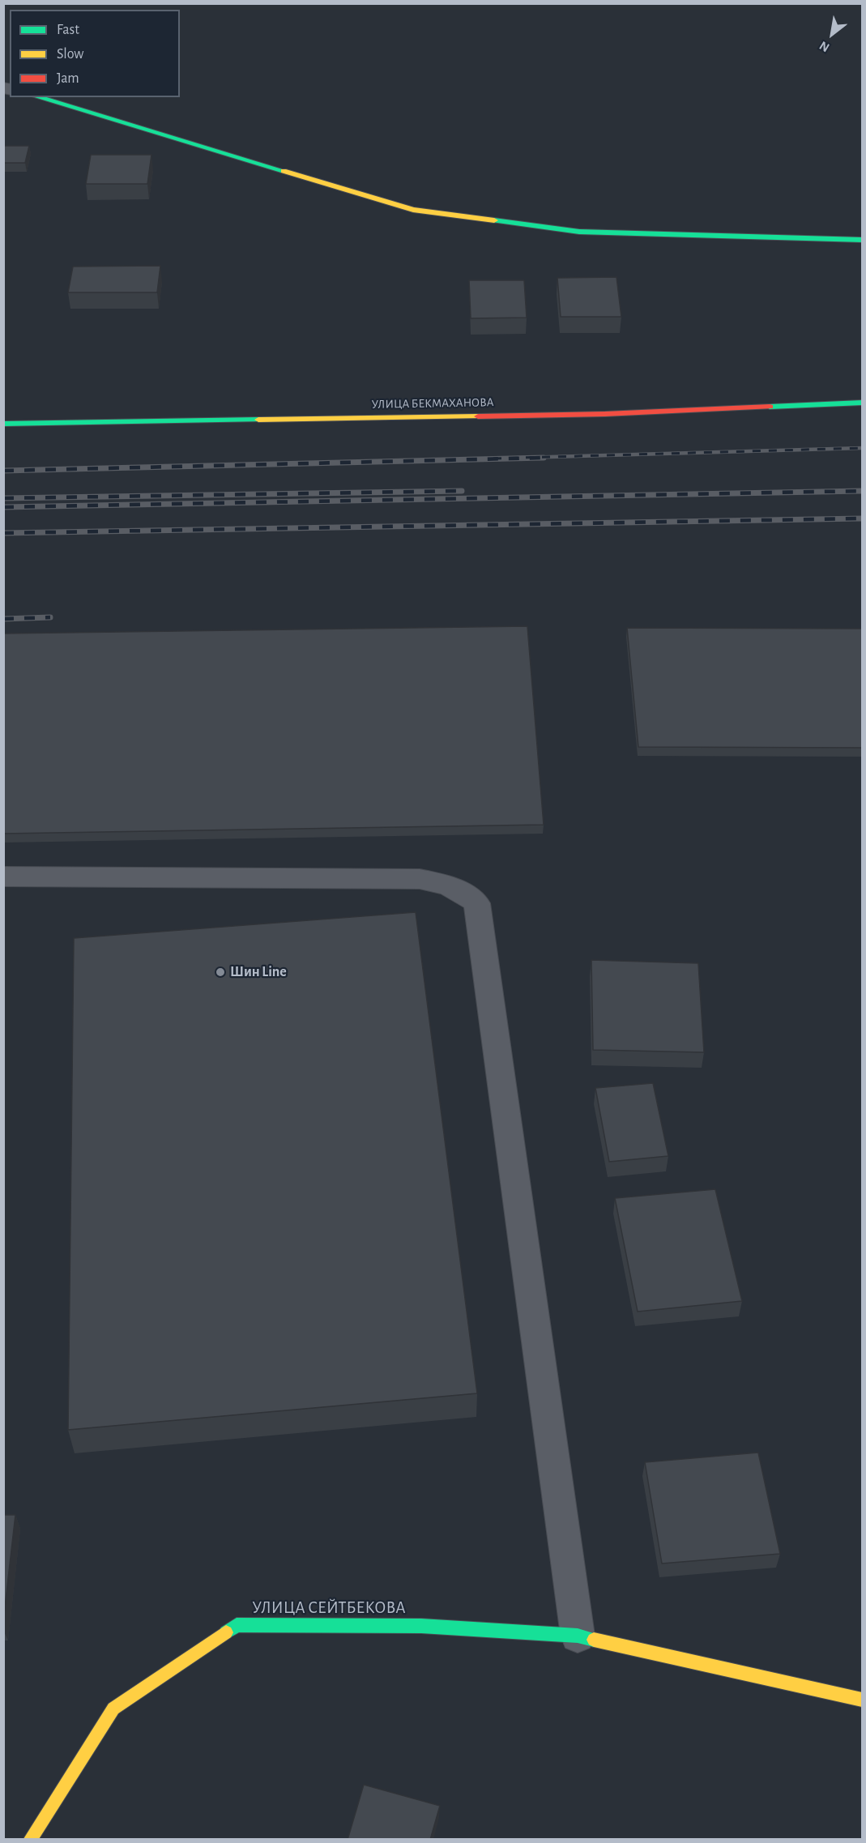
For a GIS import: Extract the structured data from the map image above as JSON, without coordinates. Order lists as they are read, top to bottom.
{
  "streets": {
    "street": ["УЛИЦА БЕКМАХАНОВА", "УЛИЦА СЕЙТБЕКОВА"]
  },
  "places": ["Шин Line"],
  "legend": ["Fast", "Slow", "Jam"],
  "north": "bottom left"
}
